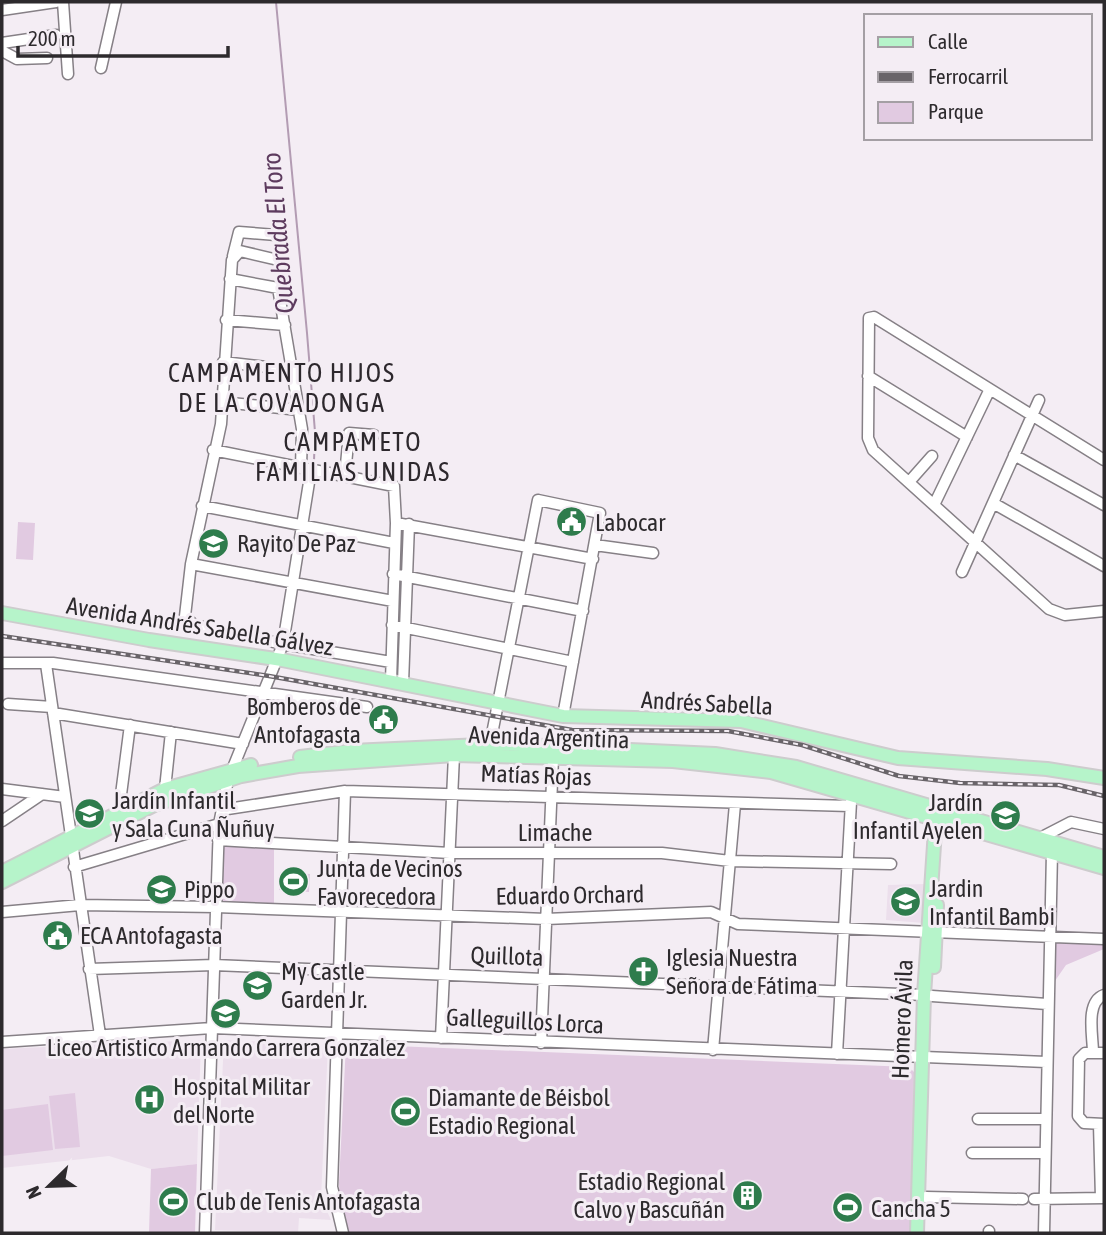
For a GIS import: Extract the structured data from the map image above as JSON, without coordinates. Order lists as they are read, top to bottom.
{
  "streets": {
    "main road": [
      "Avenida Andrés Sabella Gálvez",
      "Andrés Sabella",
      "Avenida Argentina",
      "Homero Ávila"
    ],
    "street": [
      "Matías Rojas",
      "Limache",
      "Eduardo Orchard",
      "Quillota",
      "Galleguillos Lorca"
    ]
  },
  "crossings": [
    ["Avenida Andrés Sabella Gálvez", "Andrés Sabella"],
    ["Avenida Argentina", "Matías Rojas"],
    ["Avenida Argentina", "Homero Ávila"],
    ["Eduardo Orchard", "Homero Ávila"],
    ["Quillota", "Homero Ávila"],
    ["Homero Ávila", "Galleguillos Lorca"]
  ],
  "districts": ["CAMPAMENTO HIJOS DE LA COVADONGA", "CAMPAMETO FAMILIAS UNIDAS"],
  "water": ["Quebrada El Toro"],
  "places": {
    "public building": ["Labocar", "Bomberos de Antofagasta", "ECA Antofagasta"],
    "school or university": [
      "Rayito De Paz",
      "Jardín Infantil y Sala Cuna Ñuñuy",
      "Jardín Infantil Ayelen",
      "Pippo",
      "Jardin Infantil Bambi",
      "My Castle Garden Jr.",
      "Liceo Artistico Armando Carrera Gonzalez"
    ],
    "sports": [
      "Junta de Vecinos Favorecedora",
      "Diamante de Béisbol Estadio Regional",
      "Club de Tenis Antofagasta",
      "Cancha 5"
    ],
    "church": ["Iglesia Nuestra Señora de Fátima"],
    "hospital": ["Hospital Militar del Norte"],
    "building": ["Estadio Regional Calvo y Bascuñán"]
  },
  "legend": ["Calle", "Ferrocarril", "Parque"],
  "scale_bar": "200 m",
  "north": "bottom left"
}
